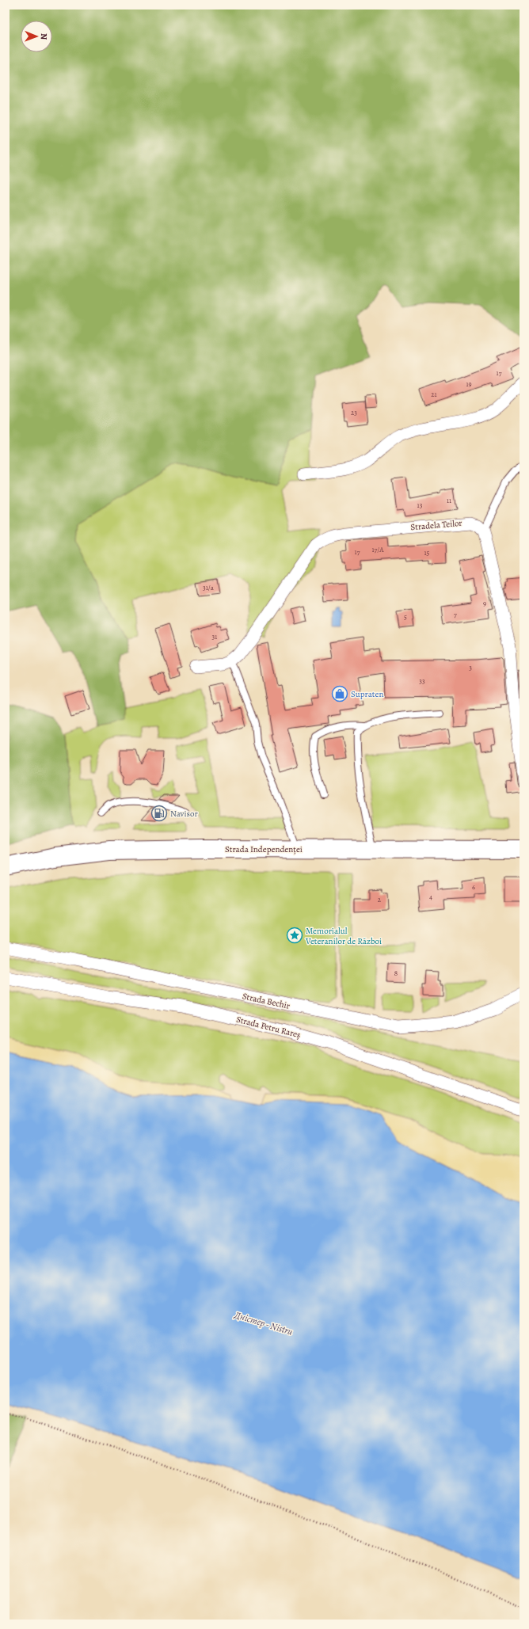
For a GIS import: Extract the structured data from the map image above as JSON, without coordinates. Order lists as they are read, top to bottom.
{
  "streets": {
    "main road": ["Strada Independenței"],
    "street": ["Stradela Teilor", "Strada Bechir", "Strada Petru Rareș"]
  },
  "water": ["Дністер - Nistru"],
  "places": {
    "shop": ["Supraten"],
    "fuel station": ["Navisor"],
    "place": ["Memorialul Veteranilor de Război"]
  },
  "house_numbers": [
    "17",
    "19",
    "21",
    "23",
    "11",
    "13",
    "17/A",
    "17",
    "15",
    "31/a",
    "9",
    "7",
    "5",
    "31",
    "3",
    "33",
    "6",
    "4",
    "2",
    "8"
  ],
  "north": "right"
}
